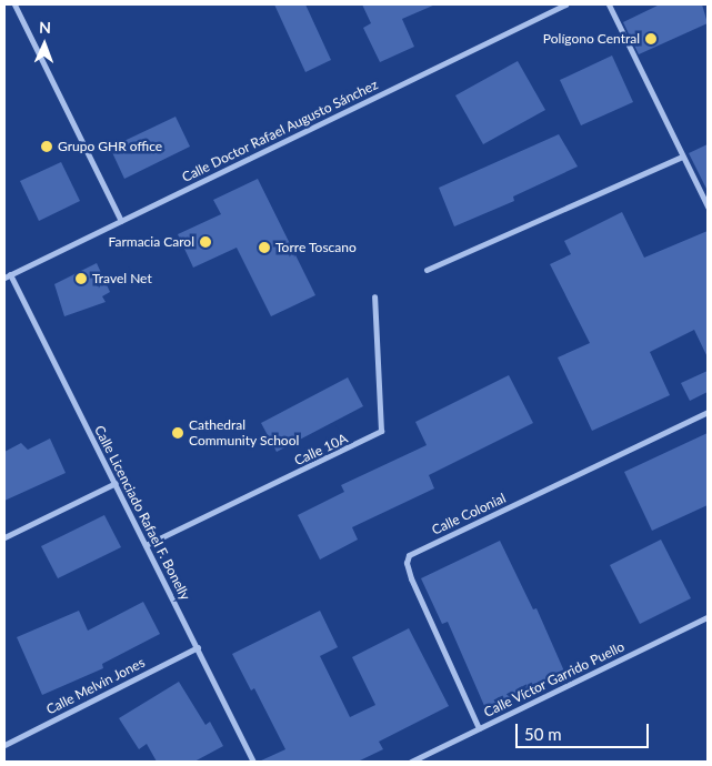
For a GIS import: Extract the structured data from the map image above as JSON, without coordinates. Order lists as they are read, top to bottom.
{
  "streets": {
    "street": [
      "Calle Doctor Rafael Augusto Sánchez",
      "Calle 10A",
      "Calle Licenciado Rafael F. Bonelly",
      "Calle Colonial",
      "Calle Víctor Garrido Puello",
      "Calle Melvin Jones"
    ]
  },
  "crossings": [
    ["Calle Doctor Rafael Augusto Sánchez", "Calle Licenciado Rafael F. Bonelly"],
    ["Calle 10A", "Calle Licenciado Rafael F. Bonelly"],
    ["Calle Licenciado Rafael F. Bonelly", "Calle Melvin Jones"],
    ["Calle Colonial", "Calle Víctor Garrido Puello"]
  ],
  "places": [
    "Polígono Central",
    "Grupo GHR office",
    "Farmacia Carol",
    "Torre Toscano",
    "Travel Net",
    "Cathedral Community School"
  ],
  "scale_bar": "50 m",
  "north": "top"
}
